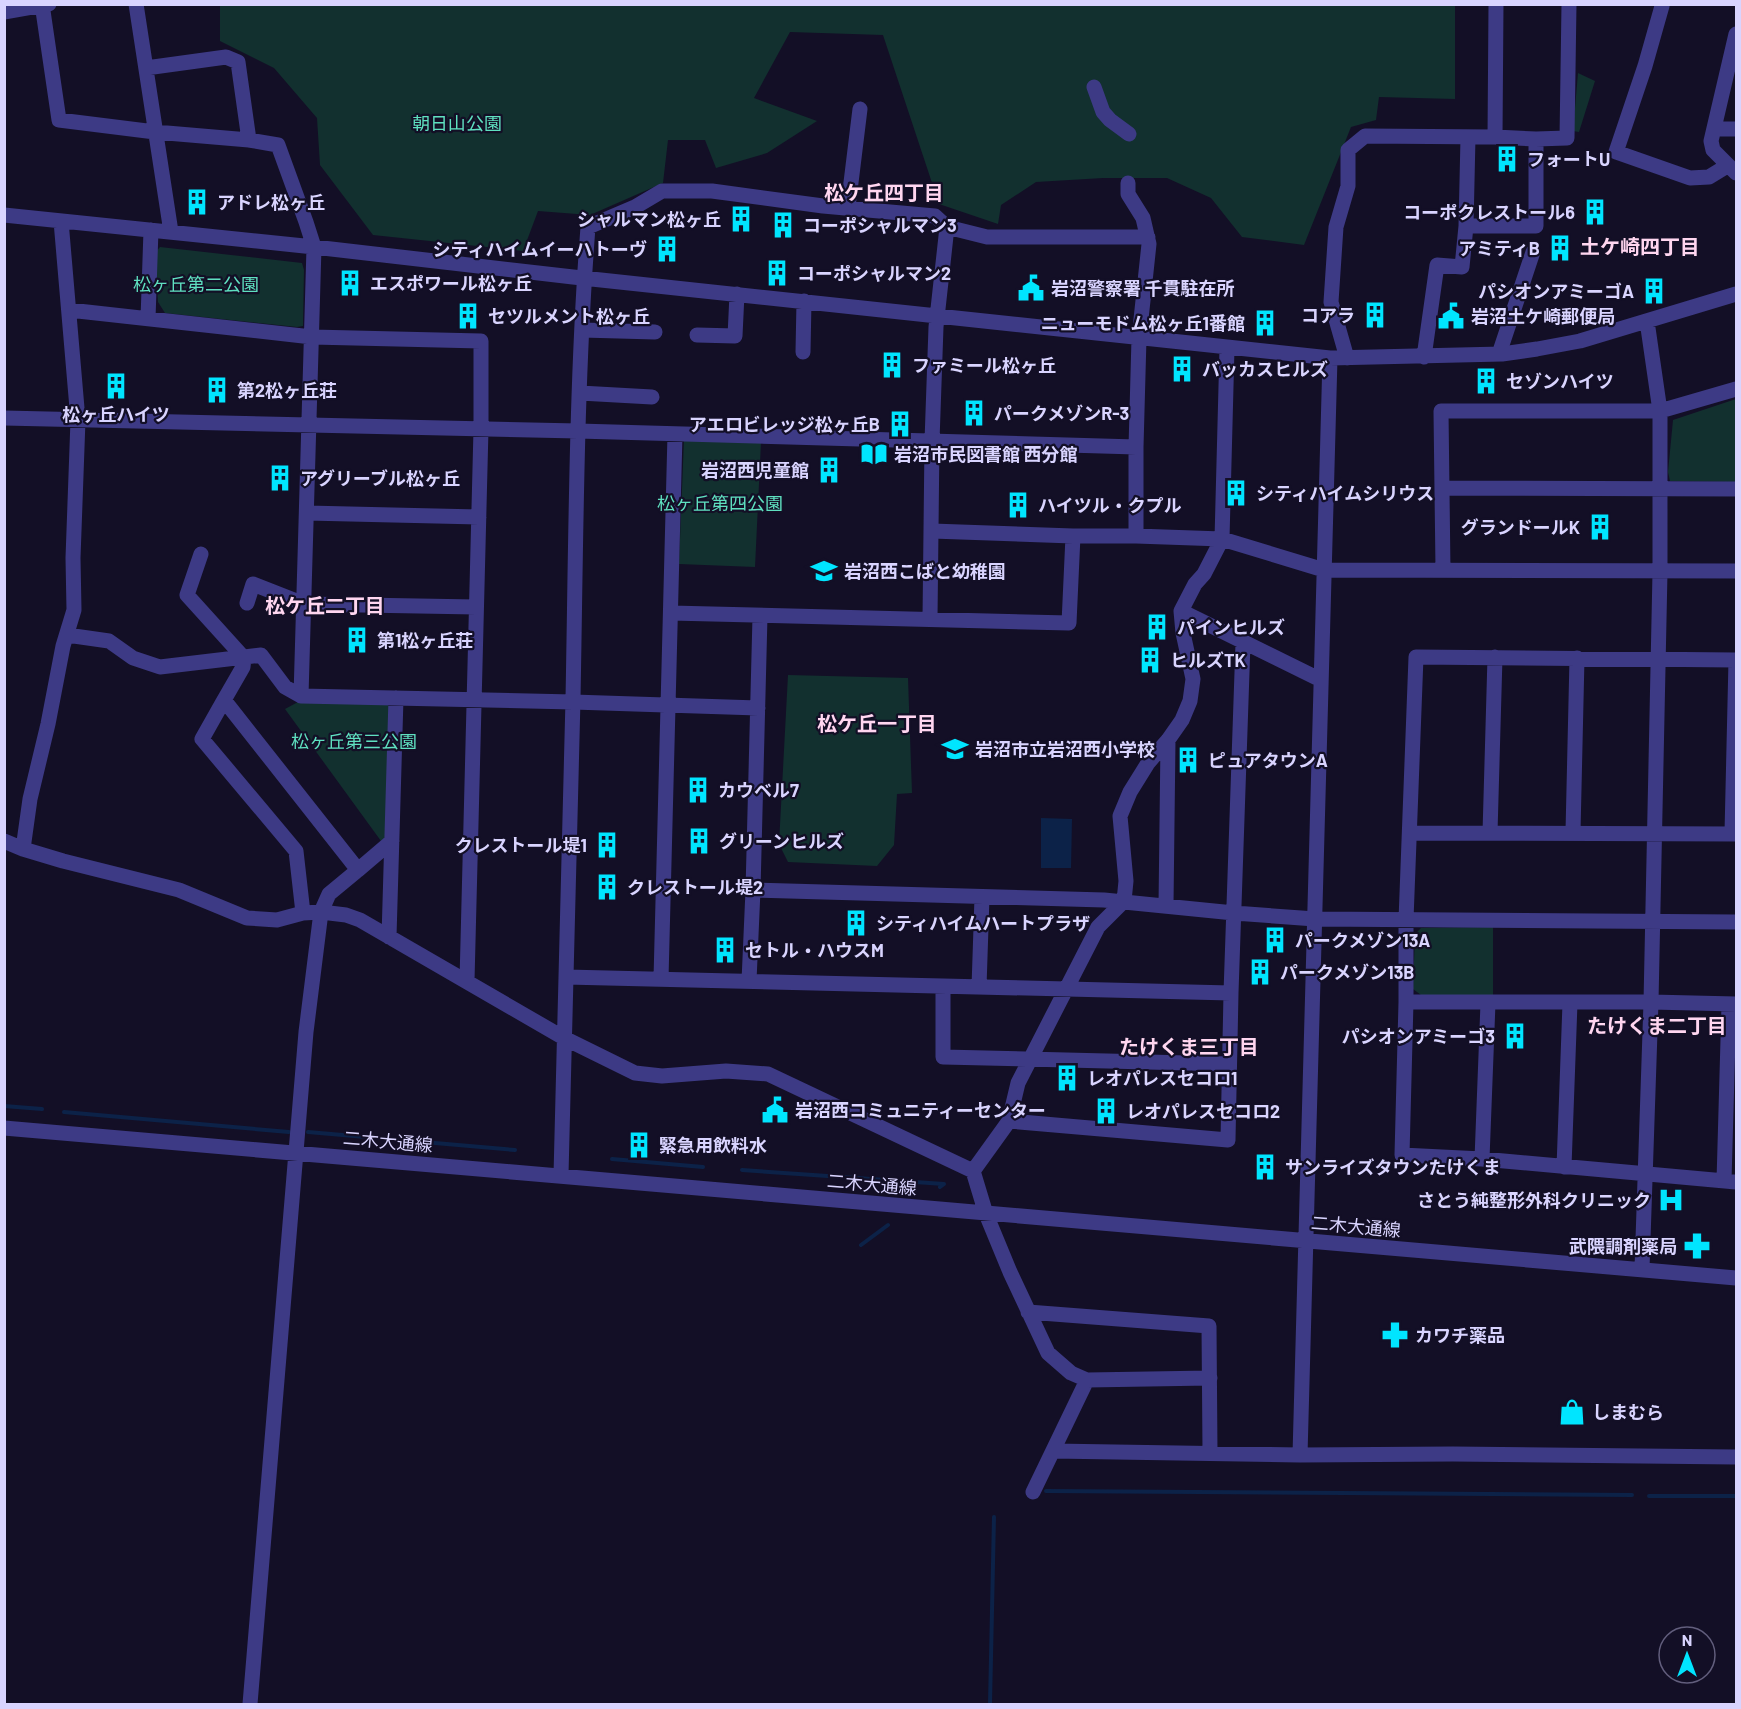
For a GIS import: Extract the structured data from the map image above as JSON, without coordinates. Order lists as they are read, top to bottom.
{
  "streets": {
    "street": ["二木大通線"]
  },
  "districts": [
    "松ケ丘四丁目",
    "土ケ崎四丁目",
    "松ケ丘二丁目",
    "松ケ丘一丁目",
    "たけくま二丁目",
    "たけくま三丁目"
  ],
  "parks": [
    "朝日山公園",
    "松ヶ丘第二公園",
    "松ヶ丘第四公園",
    "松ヶ丘第三公園"
  ],
  "places": {
    "building": [
      "フォートU",
      "アドレ松ヶ丘",
      "コーポクレストール6",
      "シャルマン松ヶ丘",
      "コーポシャルマン3",
      "アミティB",
      "シティハイムイーハトーヴ",
      "コーポシャルマン2",
      "エスポワール松ヶ丘",
      "パシオンアミーゴA",
      "コアラ",
      "セツルメント松ヶ丘",
      "ニューモドム松ヶ丘1番館",
      "ファミール松ヶ丘",
      "バッカスヒルズ",
      "セゾンハイツ",
      "松ヶ丘ハイツ",
      "第2松ヶ丘荘",
      "パークメゾンR-3",
      "アエロビレッジ松ヶ丘B",
      "岩沼西児童館",
      "アグリーブル松ヶ丘",
      "シティハイムシリウス",
      "ハイツル・クプル",
      "グランドールK",
      "パインヒルズ",
      "第1松ヶ丘荘",
      "ヒルズTK",
      "ピュアタウンA",
      "カウベル7",
      "グリーンヒルズ",
      "クレストール堤1",
      "クレストール堤2",
      "シティハイムハートプラザ",
      "パークメゾン13A",
      "セトル・ハウスM",
      "パークメゾン13B",
      "パシオンアミーゴ3",
      "レオパレスセコロ1",
      "レオパレスセコロ2",
      "緊急用飲料水",
      "サンライズタウンたけくま"
    ],
    "public building": ["岩沼警察署 千貫駐在所", "岩沼土ケ崎郵便局", "岩沼西コミュニティーセンター"],
    "library": ["岩沼市民図書館 西分館"],
    "school or university": ["岩沼西こばと幼稚園", "岩沼市立岩沼西小学校"],
    "hospital": ["さとう純整形外科クリニック"],
    "pharmacy": ["武隈調剤薬局", "カワチ薬品"],
    "shop": ["しまむら"]
  },
  "north": "top"
}
